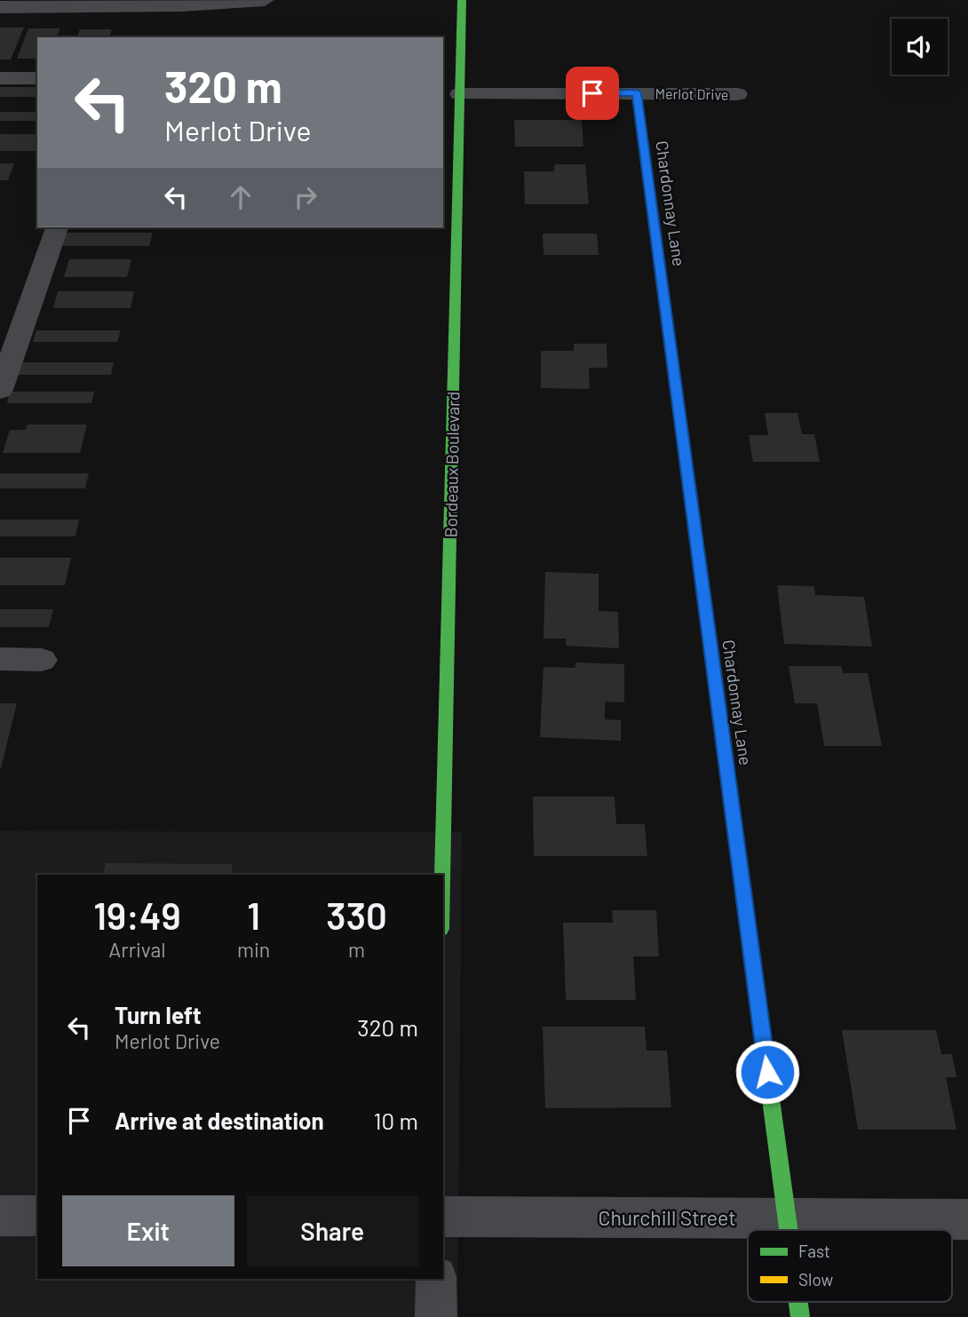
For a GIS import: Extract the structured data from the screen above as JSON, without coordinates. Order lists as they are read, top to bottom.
{
  "streets": {
    "street": [
      "Merlot Drive",
      "Chardonnay Lane",
      "Bordeaux Boulevard",
      "Churchill Street"
    ]
  },
  "crossings": [
    ["Merlot Drive", "Chardonnay Lane"],
    ["Merlot Drive", "Bordeaux Boulevard"],
    ["Chardonnay Lane", "Churchill Street"]
  ],
  "legend": ["Fast", "Slow"],
  "page": {
    "turn": ["320 m", "Merlot Drive"],
    "eta": [
      "19:49",
      "Arrival",
      "1",
      "min",
      "330",
      "m"
    ],
    "list": [
      {
        "name": "Turn left",
        "note": "Merlot Drive",
        "value": "320 m"
      },
      {
        "name": "Arrive at destination",
        "value": "10 m"
      }
    ],
    "buttons": ["Exit", "Share"]
  }
}
